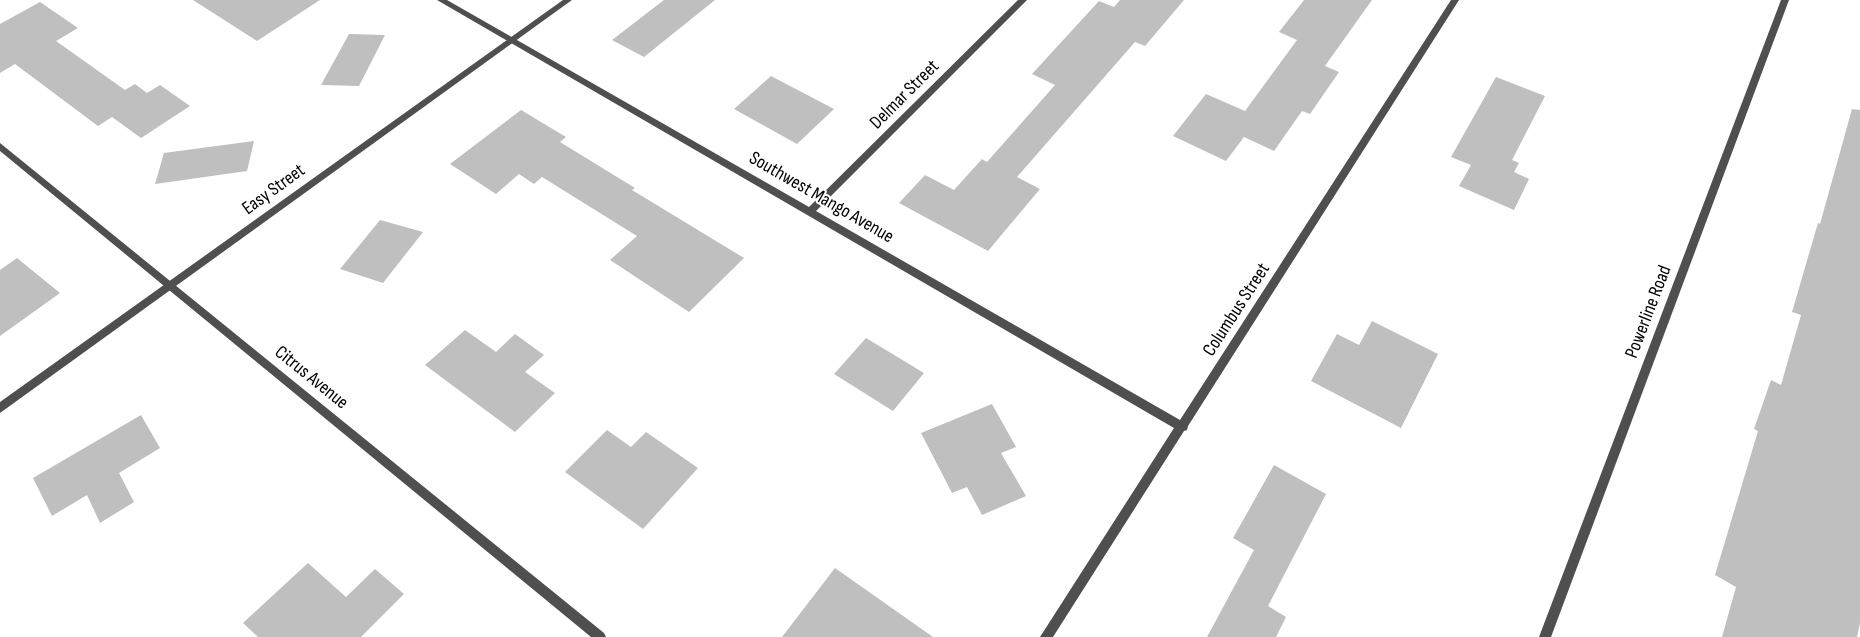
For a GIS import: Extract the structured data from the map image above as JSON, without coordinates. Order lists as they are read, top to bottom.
{
  "streets": {
    "street": [
      "Delmar Street",
      "Easy Street",
      "Southwest Mango Avenue",
      "Columbus Street",
      "Powerline Road",
      "Citrus Avenue"
    ]
  },
  "crossings": [
    ["Delmar Street", "Southwest Mango Avenue"],
    ["Easy Street", "Southwest Mango Avenue"],
    ["Easy Street", "Citrus Avenue"],
    ["Southwest Mango Avenue", "Columbus Street"]
  ]
}
